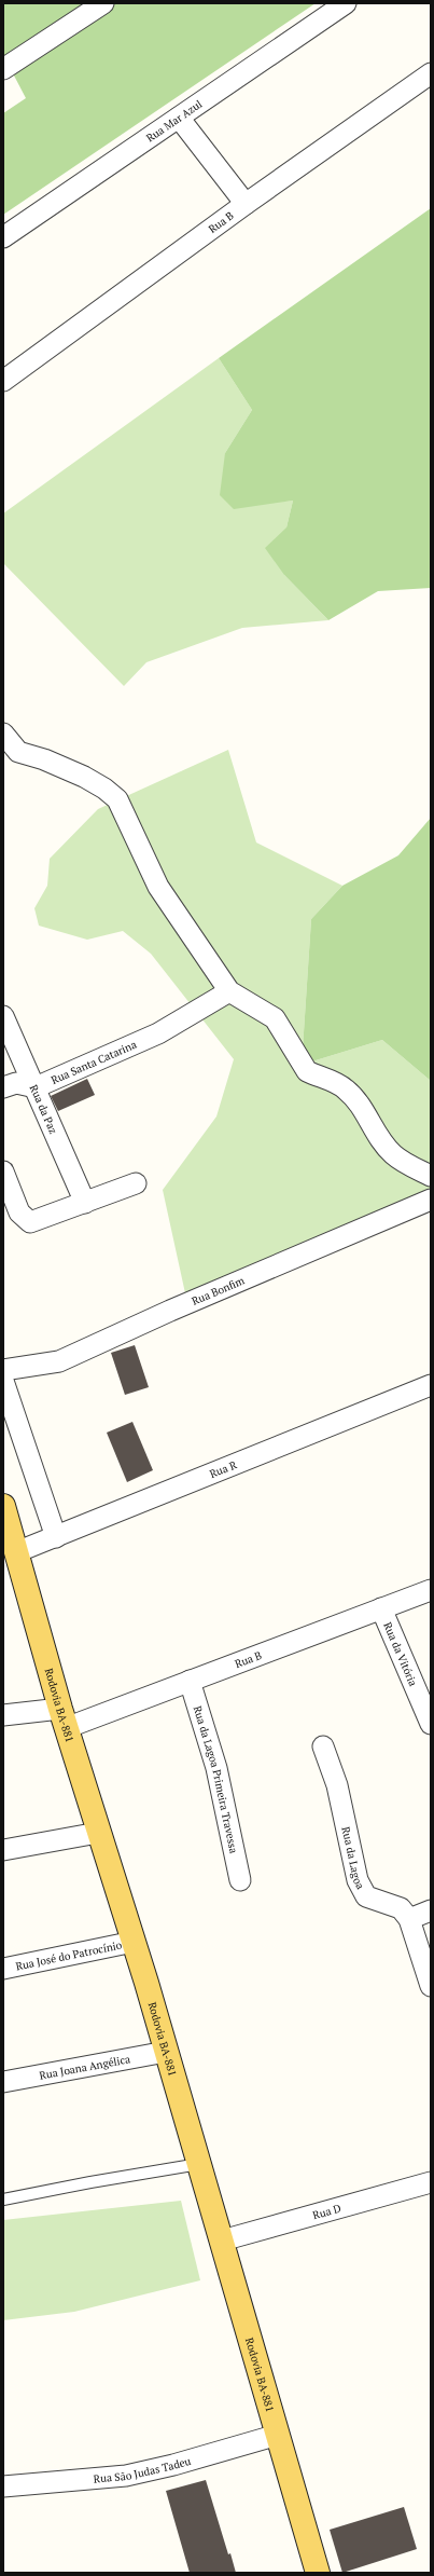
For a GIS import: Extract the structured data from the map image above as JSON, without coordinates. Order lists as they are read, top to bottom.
{
  "streets": {
    "main road": ["Rodovia BA-881"],
    "street": [
      "Rua Mar Azul",
      "Rua B",
      "Rua Santa Catarina",
      "Rua da Paz",
      "Rua Bonfim",
      "Rua R",
      "Rua da Vitória",
      "Rua da Lagoa Primeira Travessa",
      "Rua da Lagoa",
      "Rua José do Patrocínio",
      "Rua Joana Angélica",
      "Rua D",
      "Rua São Judas Tadeu"
    ]
  },
  "crossings": [
    ["Rua B", "Rua da Vitória"],
    ["Rua B", "Rodovia BA-881"],
    ["Rua B", "Rua da Lagoa Primeira Travessa"],
    ["Rua Santa Catarina", "Rua da Paz"],
    ["Rua R", "Rodovia BA-881"],
    ["Rodovia BA-881", "Rua José do Patrocínio"],
    ["Rodovia BA-881", "Rua Joana Angélica"],
    ["Rodovia BA-881", "Rua D"],
    ["Rodovia BA-881", "Rua São Judas Tadeu"]
  ]
}
